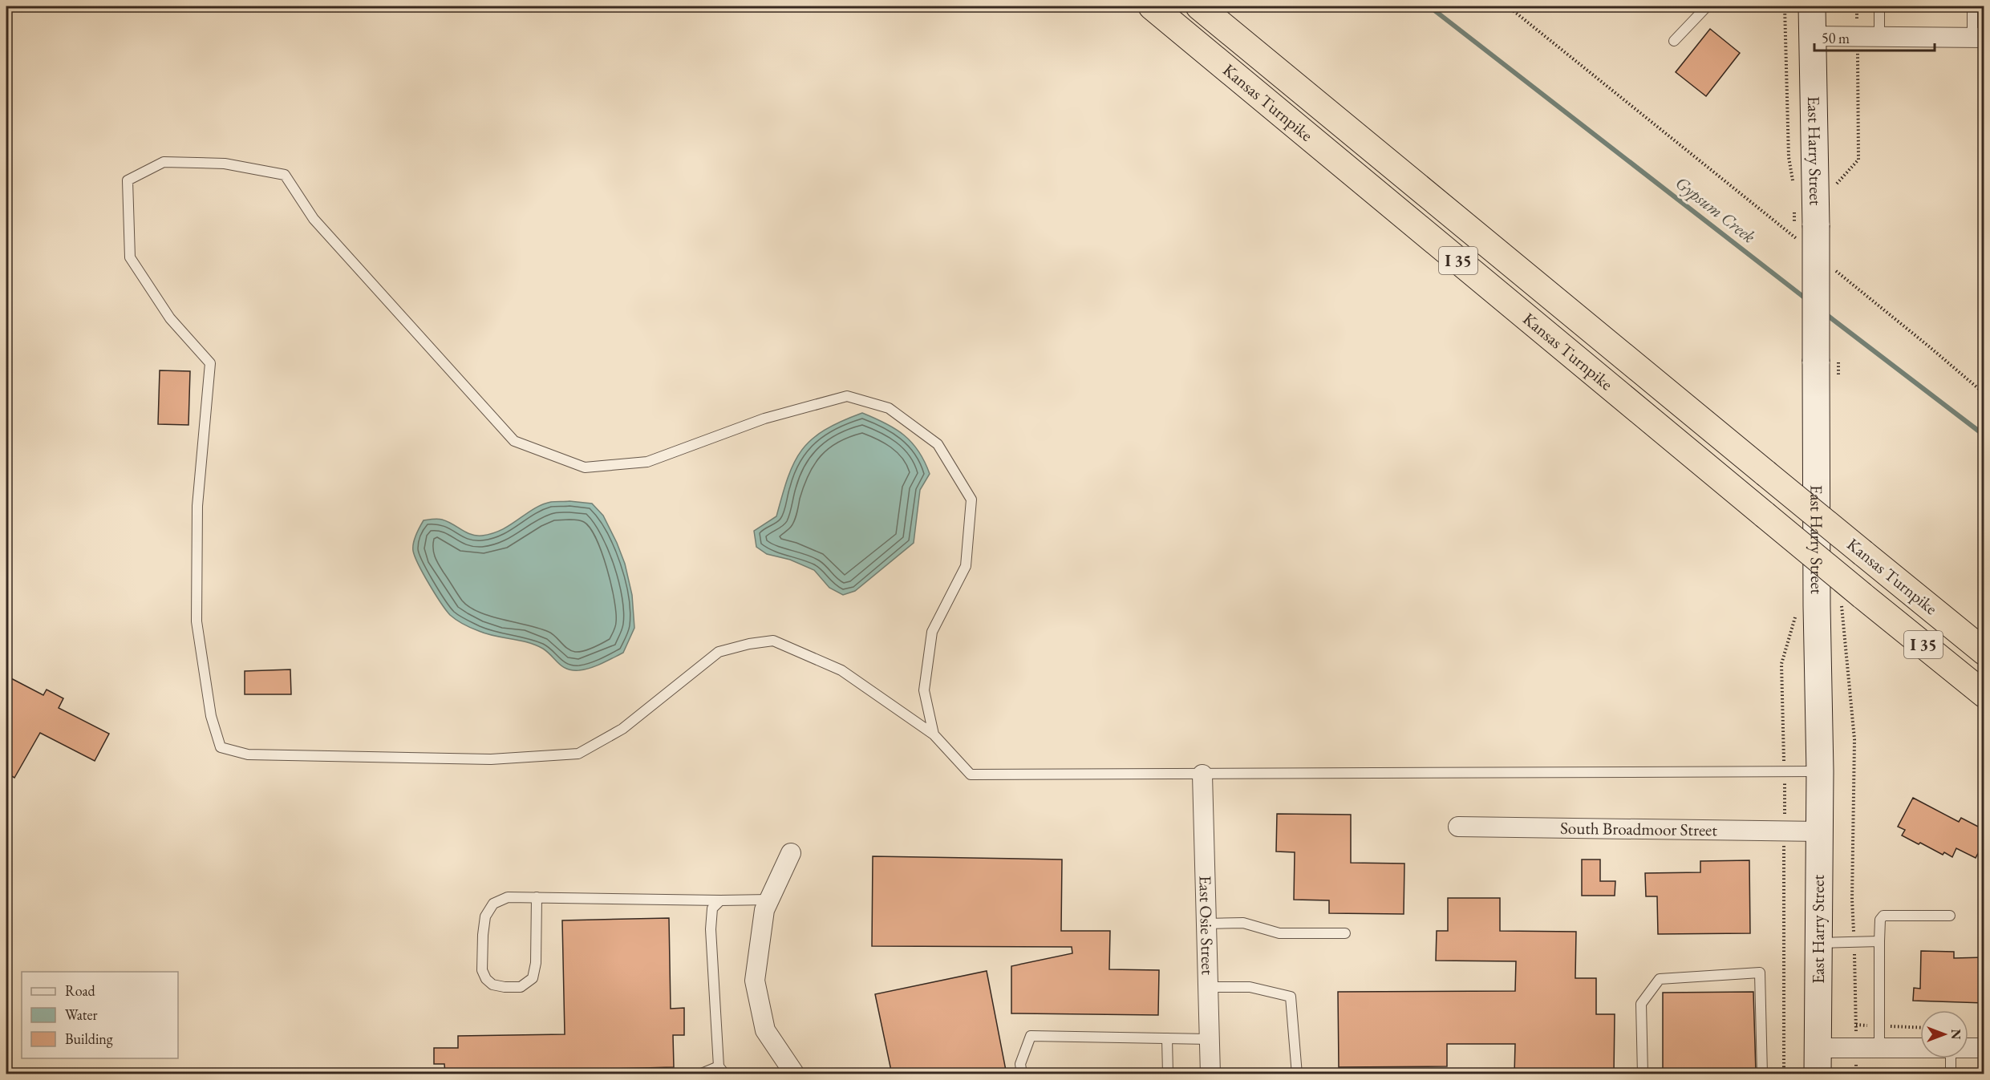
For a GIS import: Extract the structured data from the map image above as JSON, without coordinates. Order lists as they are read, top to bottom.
{
  "streets": {
    "highway": ["Kansas Turnpike", "I 35"],
    "main road": ["East Harry Street"],
    "street": ["South Broadmoor Street", "East Osie Street"]
  },
  "crossings": [
    ["East Harry Street", "South Broadmoor Street"]
  ],
  "water": ["Gypsum Creek"],
  "legend": ["Road", "Water", "Building"],
  "scale_bar": "50 m",
  "north": "right"
}
